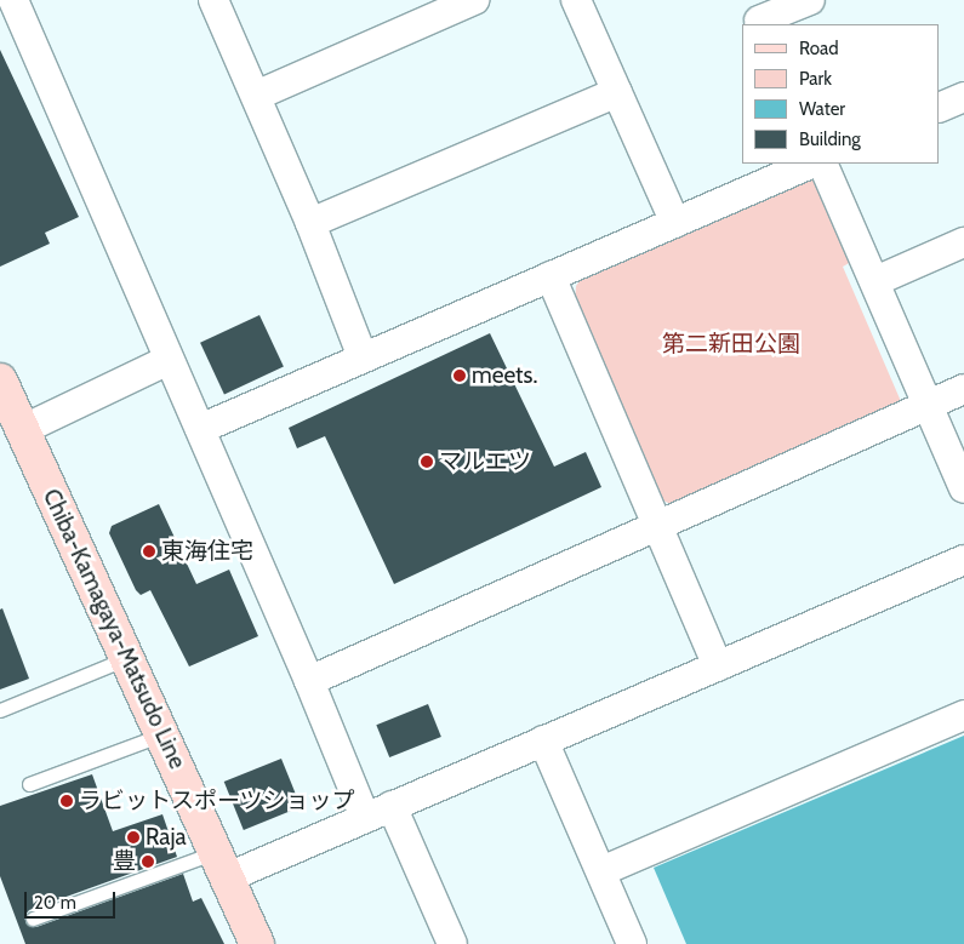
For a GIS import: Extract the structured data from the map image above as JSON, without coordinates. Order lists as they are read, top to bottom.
{
  "streets": {
    "main road": ["Chiba-Kamagaya-Matsudo Line"]
  },
  "parks": ["第二新田公園"],
  "places": [
    "meets.",
    "マルエツ",
    "東海住宅",
    "ラビットスポーツショップ",
    "Raja",
    "豊"
  ],
  "legend": [
    "Road",
    "Park",
    "Water",
    "Building"
  ],
  "scale_bar": "20 m"
}
